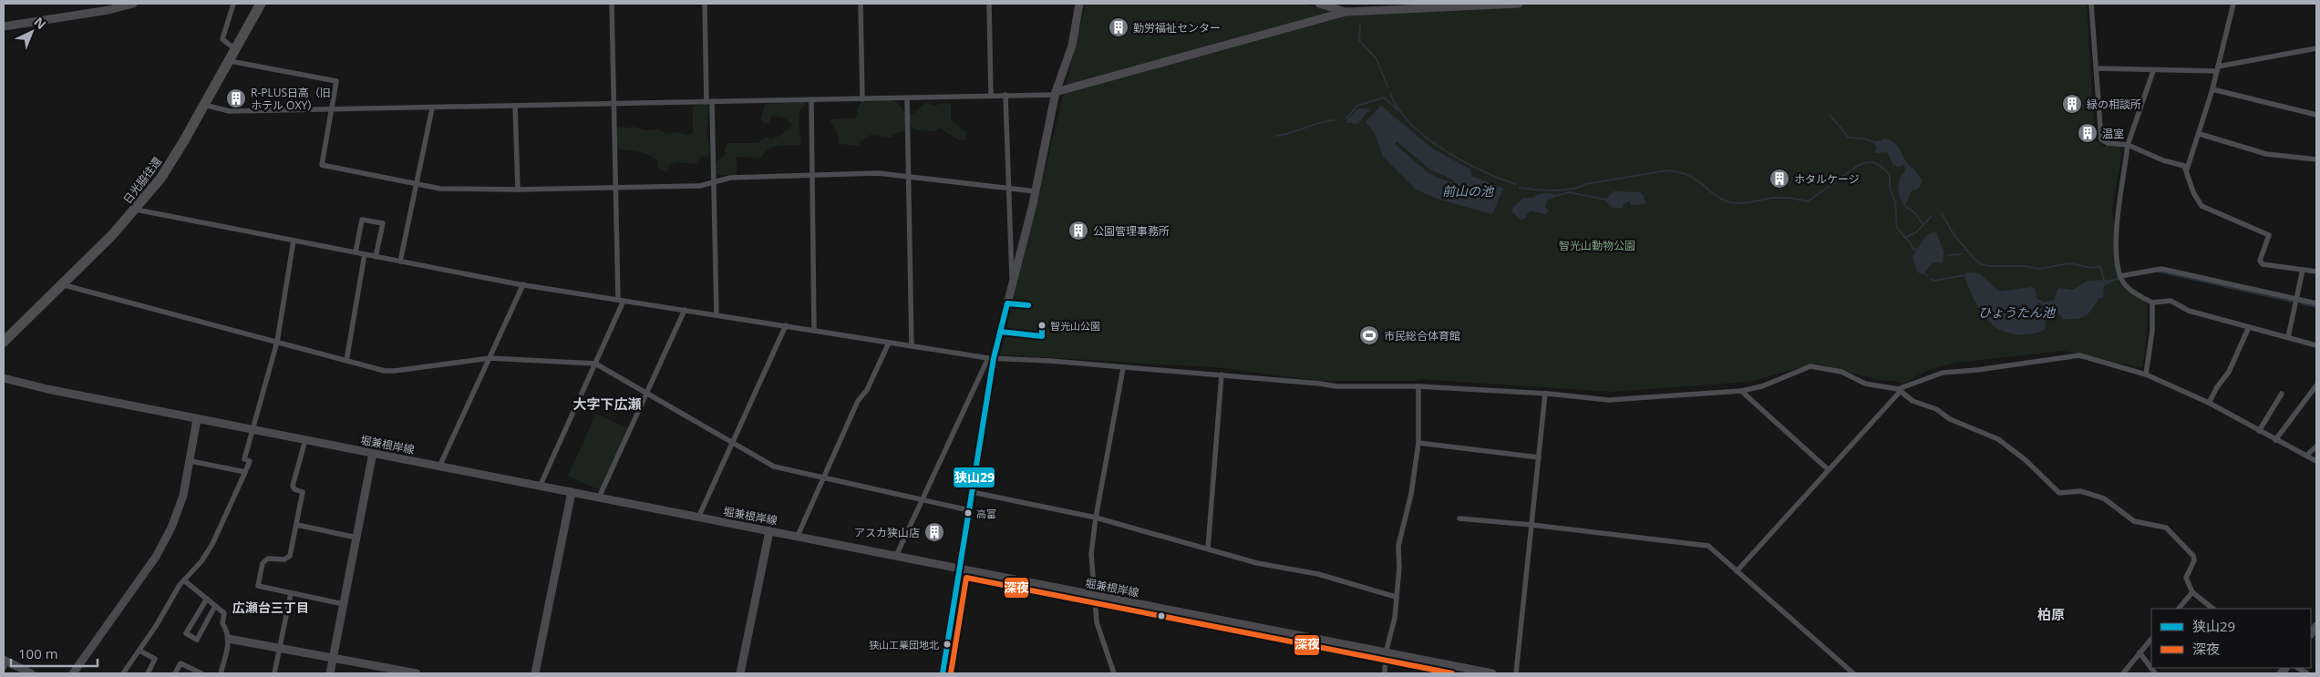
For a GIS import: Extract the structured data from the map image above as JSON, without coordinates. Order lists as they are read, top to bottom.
{
  "streets": {
    "highway": ["日光脇往還"],
    "street": ["堀兼根岸線"]
  },
  "districts": ["大字下広瀬", "広瀬台三丁目", "柏原"],
  "water": ["前山の池", "ひょうたん池"],
  "parks": ["智光山動物公園"],
  "places": {
    "building": [
      "勤労福祉センター",
      "R-PLUS日高（旧 ホテル OXY）",
      "緑の相談所",
      "温室",
      "ホタルケージ",
      "公園管理事務所",
      "アスカ狭山店"
    ],
    "other": ["智光山公園", "高富", "狭山工業団地北"],
    "sports": ["市民総合体育館"]
  },
  "lines": ["transit line 狭山29", "transit line 深夜"],
  "legend": ["狭山29", "深夜"],
  "scale_bar": "100 m",
  "north": "top right"
}
